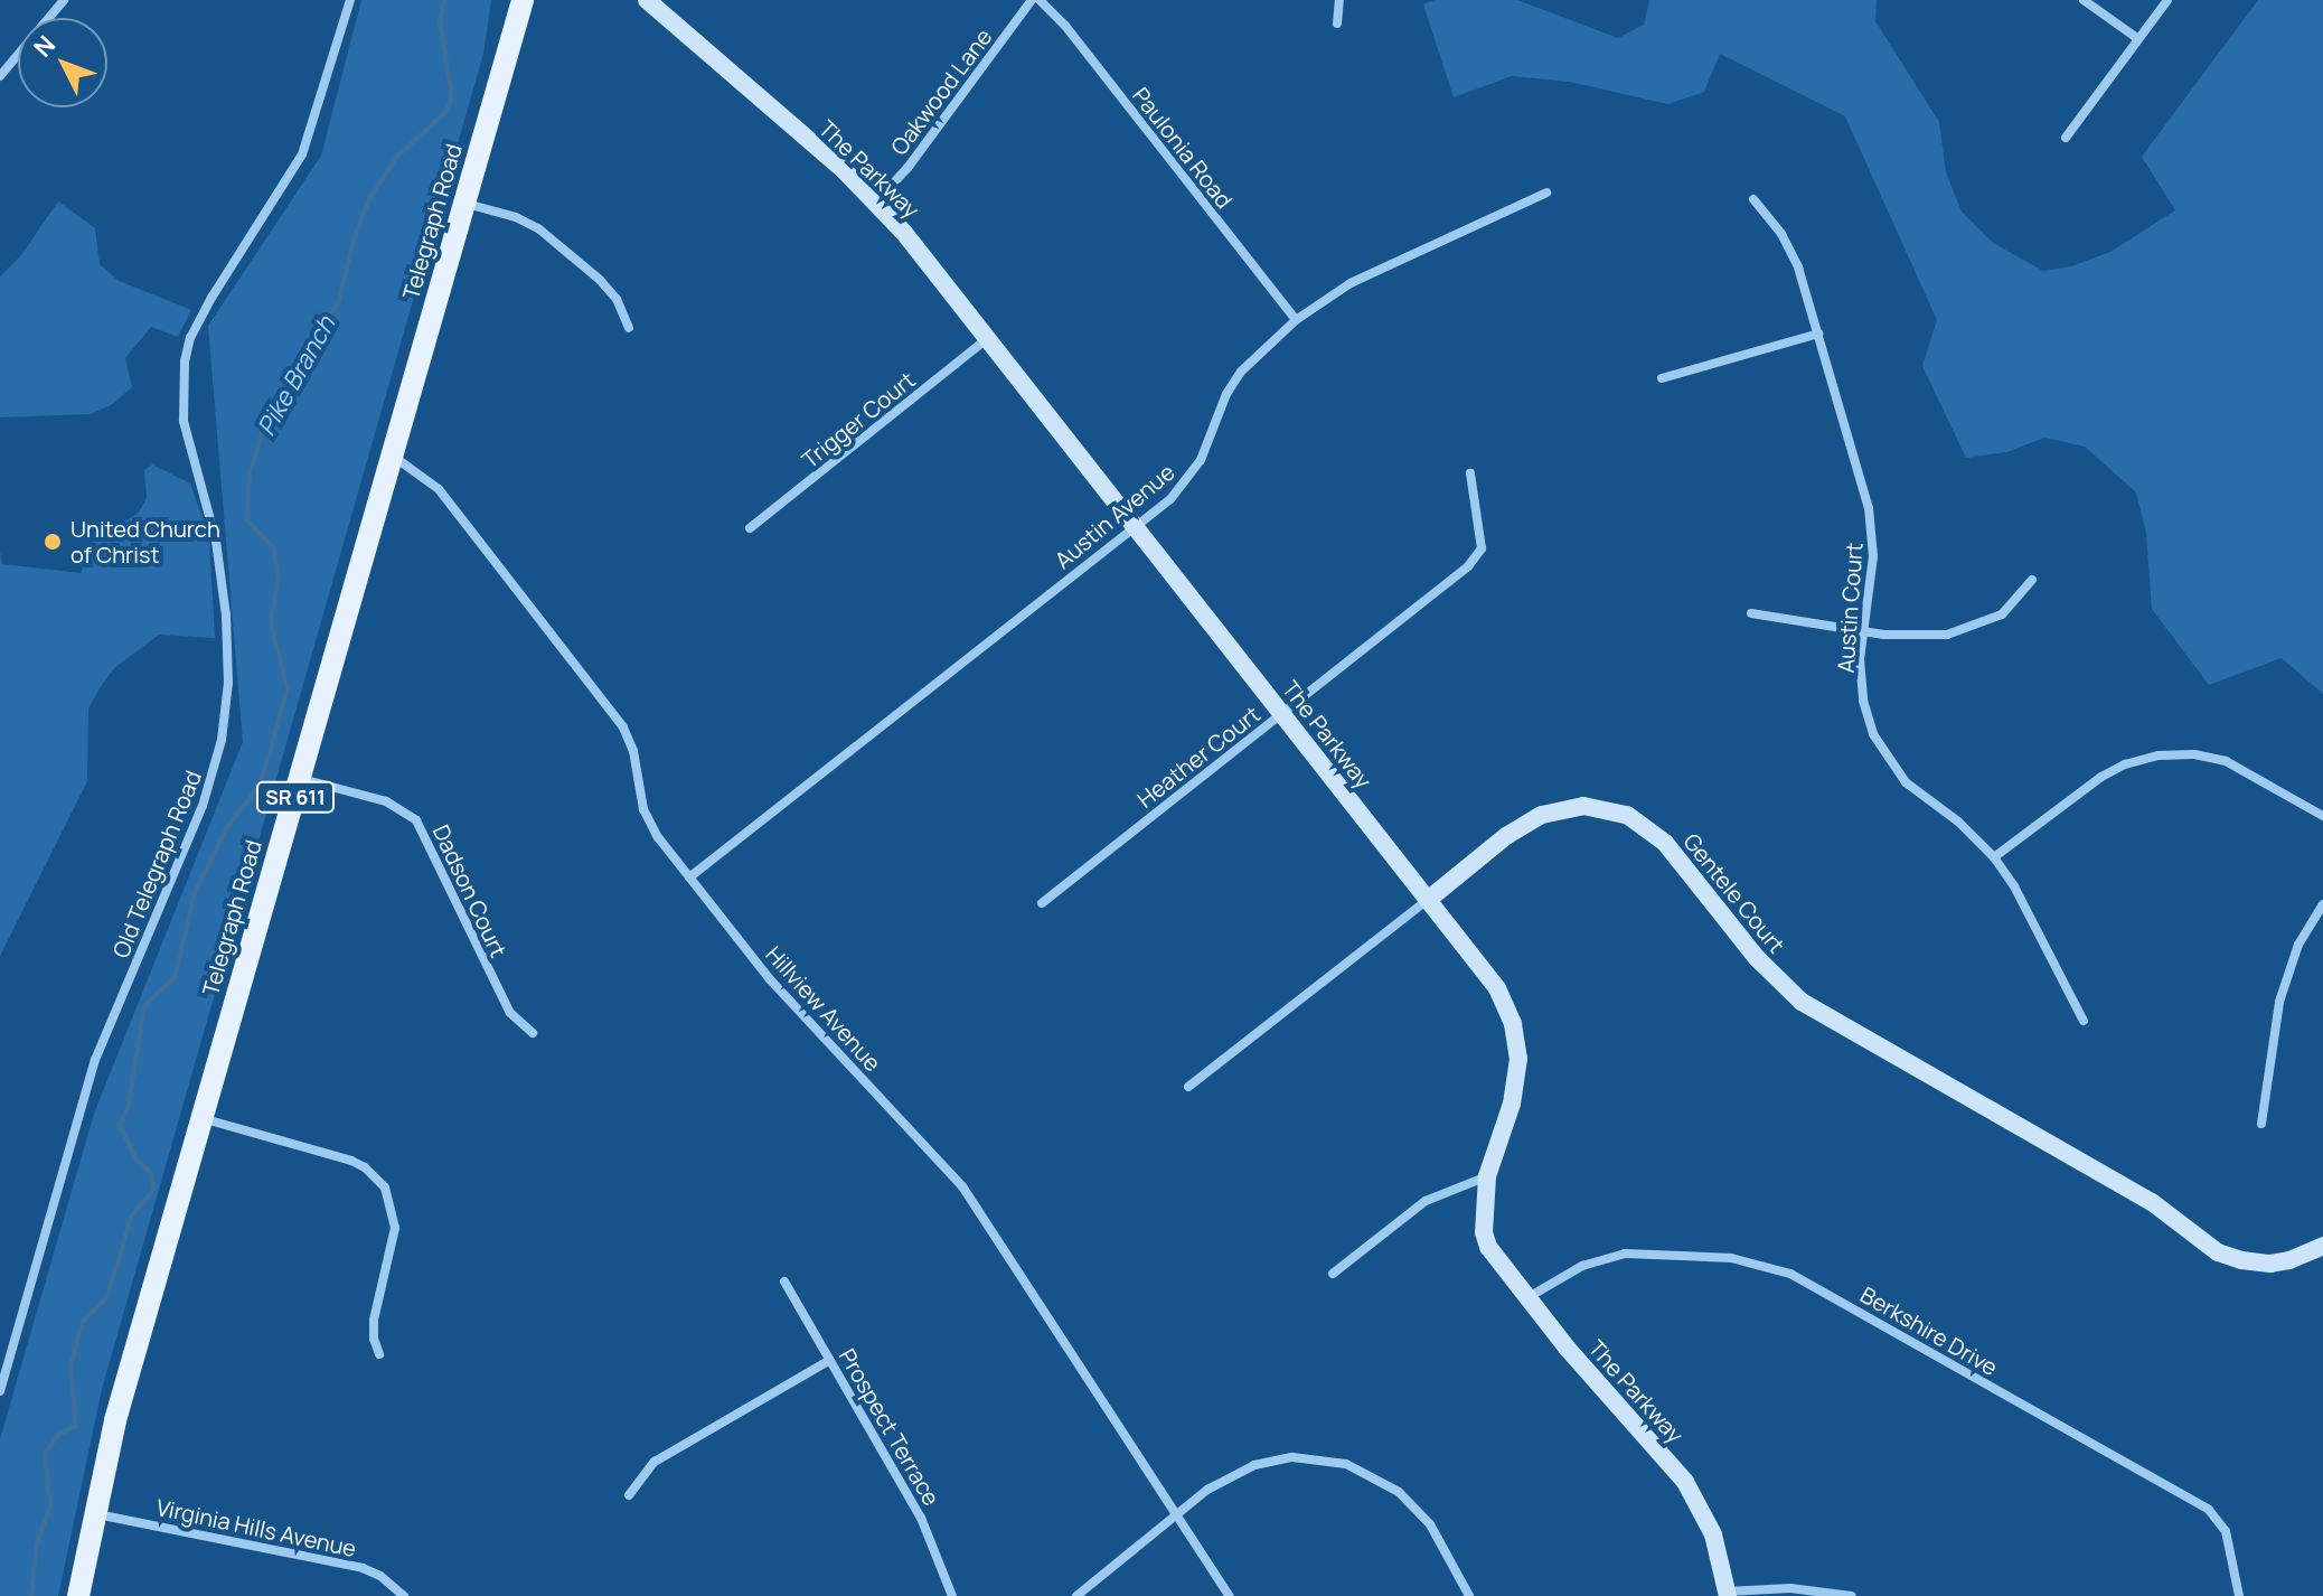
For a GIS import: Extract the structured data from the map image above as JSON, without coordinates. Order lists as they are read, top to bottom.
{
  "streets": {
    "main road": ["Telegraph Road", "SR 611"],
    "street": [
      "Oakwood Lane",
      "Paulonia Road",
      "The Parkway",
      "Trigger Court",
      "Austin Avenue",
      "Austin Court",
      "Heather Court",
      "Old Telegraph Road",
      "Dadson Court",
      "Gentele Court",
      "Hillview Avenue",
      "Berkshire Drive",
      "Prospect Terrace",
      "Virginia Hills Avenue"
    ]
  },
  "crossings": [
    ["Oakwood Lane", "The Parkway"],
    ["Paulonia Road", "Austin Avenue"],
    ["The Parkway", "Trigger Court"],
    ["The Parkway", "Austin Avenue"],
    ["The Parkway", "Heather Court"],
    ["The Parkway", "Gentele Court"],
    ["The Parkway", "Berkshire Drive"],
    ["Telegraph Road", "Dadson Court"],
    ["Telegraph Road", "Hillview Avenue"],
    ["Telegraph Road", "Virginia Hills Avenue"],
    ["Austin Avenue", "Hillview Avenue"]
  ],
  "water": ["Pike Branch"],
  "places": ["United Church of Christ"],
  "north": "top left"
}
